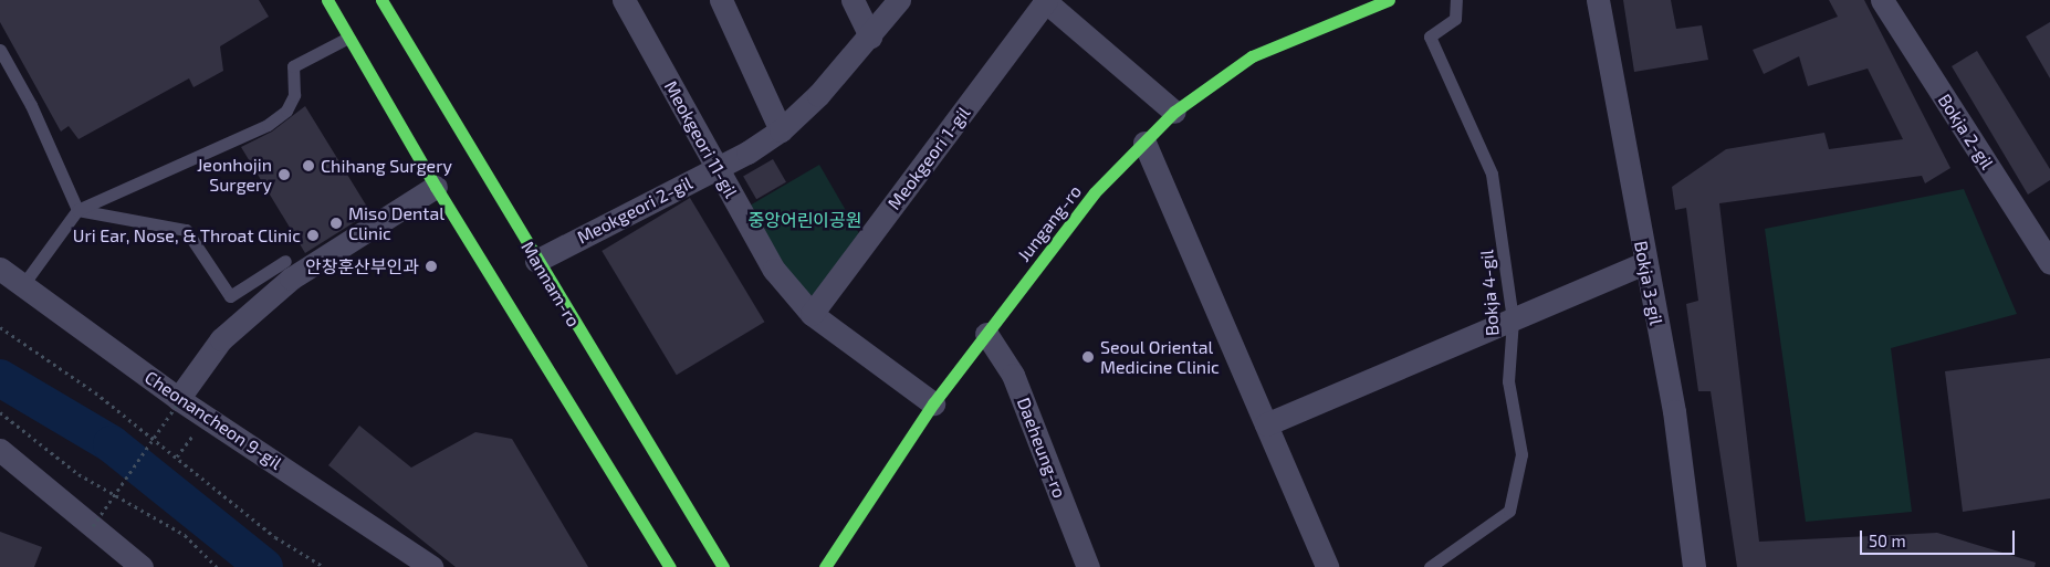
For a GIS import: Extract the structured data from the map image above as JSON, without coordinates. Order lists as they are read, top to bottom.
{
  "streets": {
    "main road": ["Jungang-ro", "Mannam-ro"],
    "street": [
      "Bokja 2-gil",
      "Meokgeori 11-gil",
      "Meokgeori 1-gil",
      "Meokgeori 2-gil",
      "Bokja 3-gil",
      "Cheonancheon 9-gil",
      "Daeheung-ro"
    ],
    "lane": ["Bokja 4-gil"]
  },
  "crossings": [
    ["Meokgeori 11-gil", "Meokgeori 1-gil"],
    ["Meokgeori 11-gil", "Meokgeori 2-gil"],
    ["Meokgeori 11-gil", "Jungang-ro"],
    ["Meokgeori 2-gil", "Mannam-ro"],
    ["Jungang-ro", "Daeheung-ro"]
  ],
  "parks": ["중앙어린이공원"],
  "places": [
    "Chihang Surgery",
    "Jeonhojin Surgery",
    "Miso Dental Clinic",
    "Uri Ear, Nose, & Throat Clinic",
    "안창훈산부인과",
    "Seoul Oriental Medicine Clinic"
  ],
  "scale_bar": "50 m"
}
